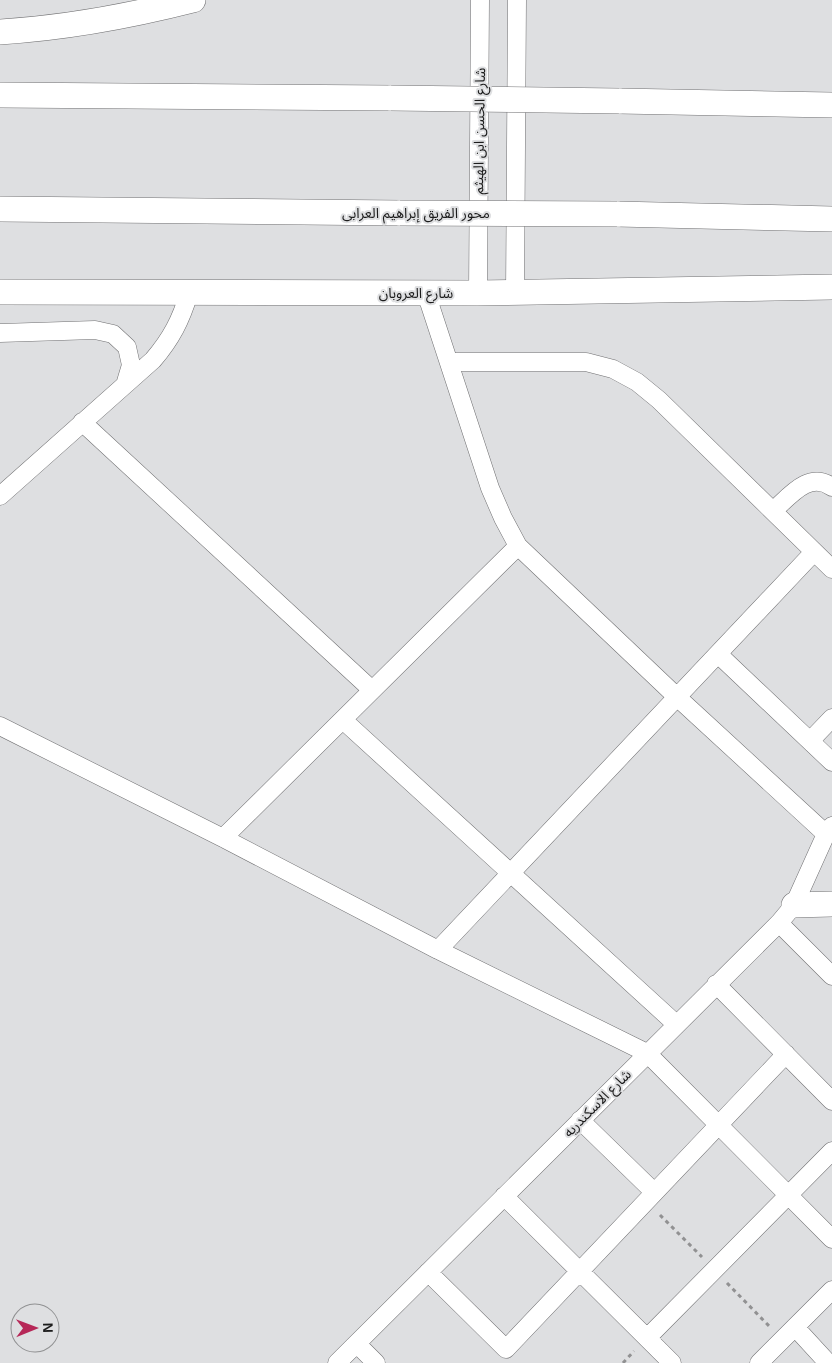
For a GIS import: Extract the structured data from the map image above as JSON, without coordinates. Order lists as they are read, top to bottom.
{
  "streets": {
    "main road": ["محور الفريق إبراهيم العرابى", "شارع العروبان"],
    "street": ["شارع الحسن ابن الهيثم", "شارع الاسكندريه"]
  },
  "crossings": [
    ["شارع الحسن ابن الهيثم", "شارع العروبان"]
  ],
  "north": "right"
}
